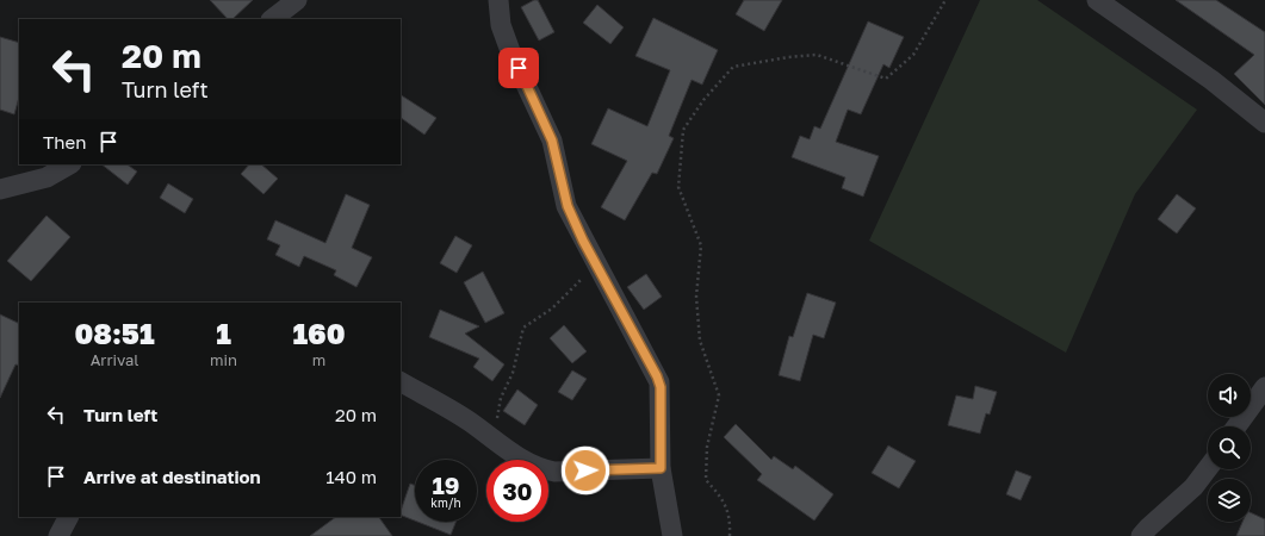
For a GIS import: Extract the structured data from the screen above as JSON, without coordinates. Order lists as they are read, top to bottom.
{
  "page": {
    "turn": ["20 m", "Turn left"],
    "then": "Then",
    "eta": [
      "08:51",
      "Arrival",
      "1",
      "min",
      "160",
      "m"
    ],
    "list": [
      {
        "name": "Turn left",
        "value": "20 m"
      },
      {
        "name": "Arrive at destination",
        "value": "140 m"
      }
    ],
    "speed": "19 km/h",
    "limit": "30"
  }
}
